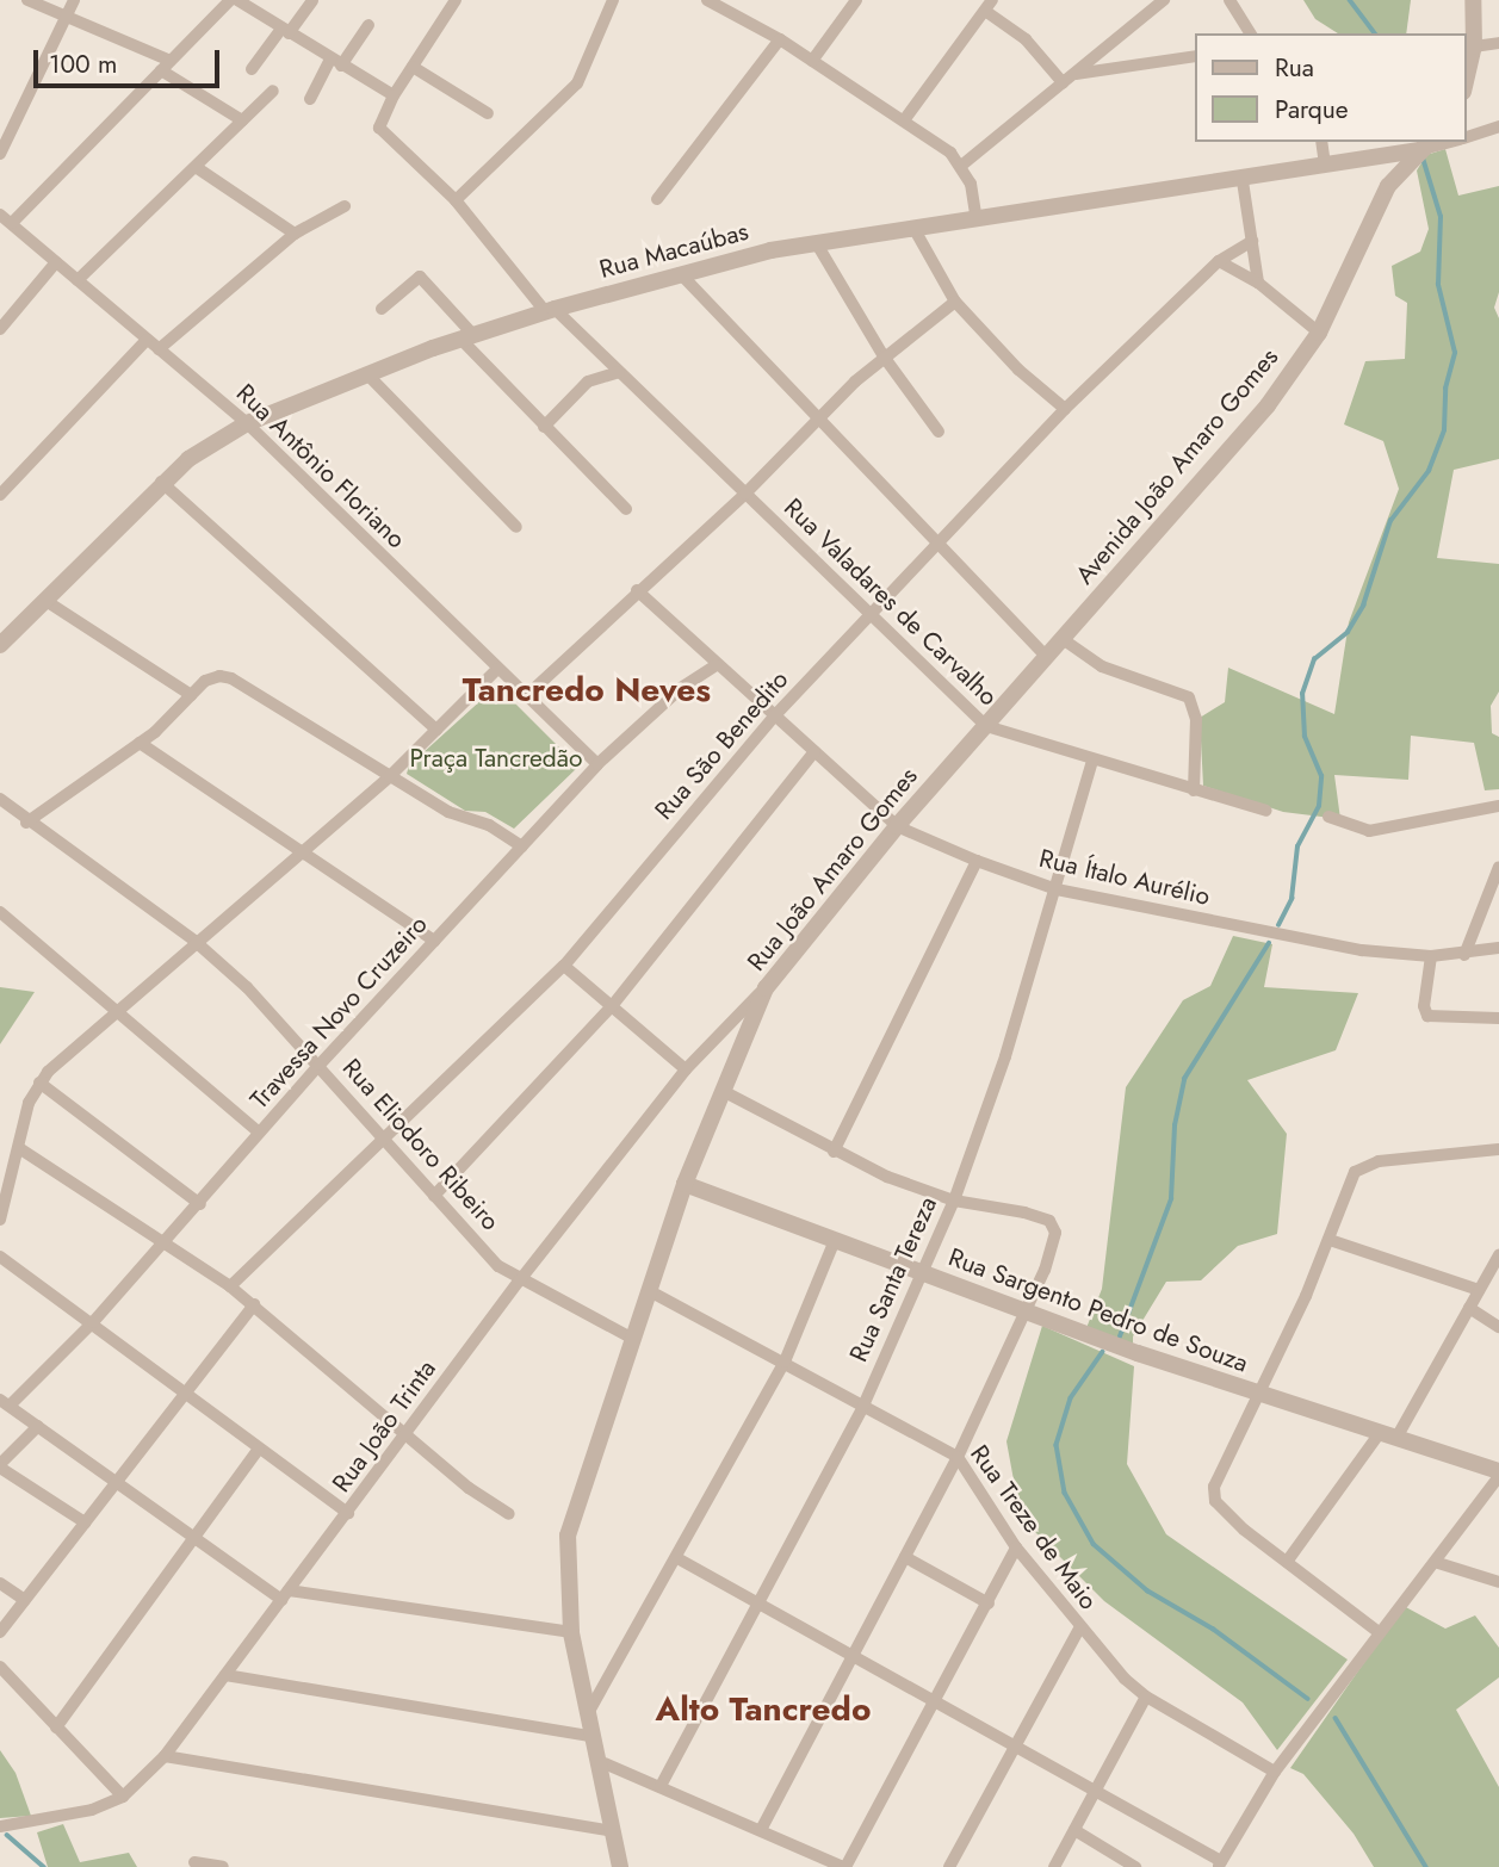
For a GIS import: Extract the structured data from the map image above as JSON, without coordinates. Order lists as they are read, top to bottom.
{
  "streets": {
    "street": [
      "Rua Macaúbas",
      "Rua Antônio Floriano",
      "Avenida João Amaro Gomes",
      "Rua Valadares de Carvalho",
      "Rua São Benedito",
      "Rua João Amaro Gomes",
      "Rua Ítalo Aurélio",
      "Travessa Novo Cruzeiro",
      "Rua Eliodoro Ribeiro",
      "Rua Santa Tereza",
      "Rua Sargento Pedro de Souza",
      "Rua João Trinta",
      "Rua Treze de Maio"
    ]
  },
  "crossings": [
    ["Rua Macaúbas", "Rua Antônio Floriano"],
    ["Rua Macaúbas", "Avenida João Amaro Gomes"],
    ["Rua Macaúbas", "Rua Valadares de Carvalho"],
    ["Rua Antônio Floriano", "Travessa Novo Cruzeiro"],
    ["Avenida João Amaro Gomes", "Rua Valadares de Carvalho"],
    ["Avenida João Amaro Gomes", "Rua João Amaro Gomes"],
    ["Rua Valadares de Carvalho", "Rua São Benedito"],
    ["Rua Valadares de Carvalho", "Rua João Amaro Gomes"],
    ["Rua Valadares de Carvalho", "Rua Santa Tereza"],
    ["Rua São Benedito", "Rua Ítalo Aurélio"],
    ["Rua São Benedito", "Rua Eliodoro Ribeiro"],
    ["Rua João Amaro Gomes", "Rua Ítalo Aurélio"],
    ["Rua João Amaro Gomes", "Rua Sargento Pedro de Souza"],
    ["Rua João Amaro Gomes", "Rua João Trinta"],
    ["Rua João Amaro Gomes", "Rua Treze de Maio"],
    ["Rua Ítalo Aurélio", "Travessa Novo Cruzeiro"],
    ["Rua Ítalo Aurélio", "Rua Santa Tereza"],
    ["Travessa Novo Cruzeiro", "Rua Eliodoro Ribeiro"],
    ["Rua Eliodoro Ribeiro", "Rua João Trinta"],
    ["Rua Santa Tereza", "Rua Sargento Pedro de Souza"],
    ["Rua Santa Tereza", "Rua Treze de Maio"]
  ],
  "districts": ["Tancredo Neves", "Alto Tancredo"],
  "parks": ["Praça Tancredão"],
  "legend": ["Rua", "Parque"],
  "scale_bar": "100 m"
}
